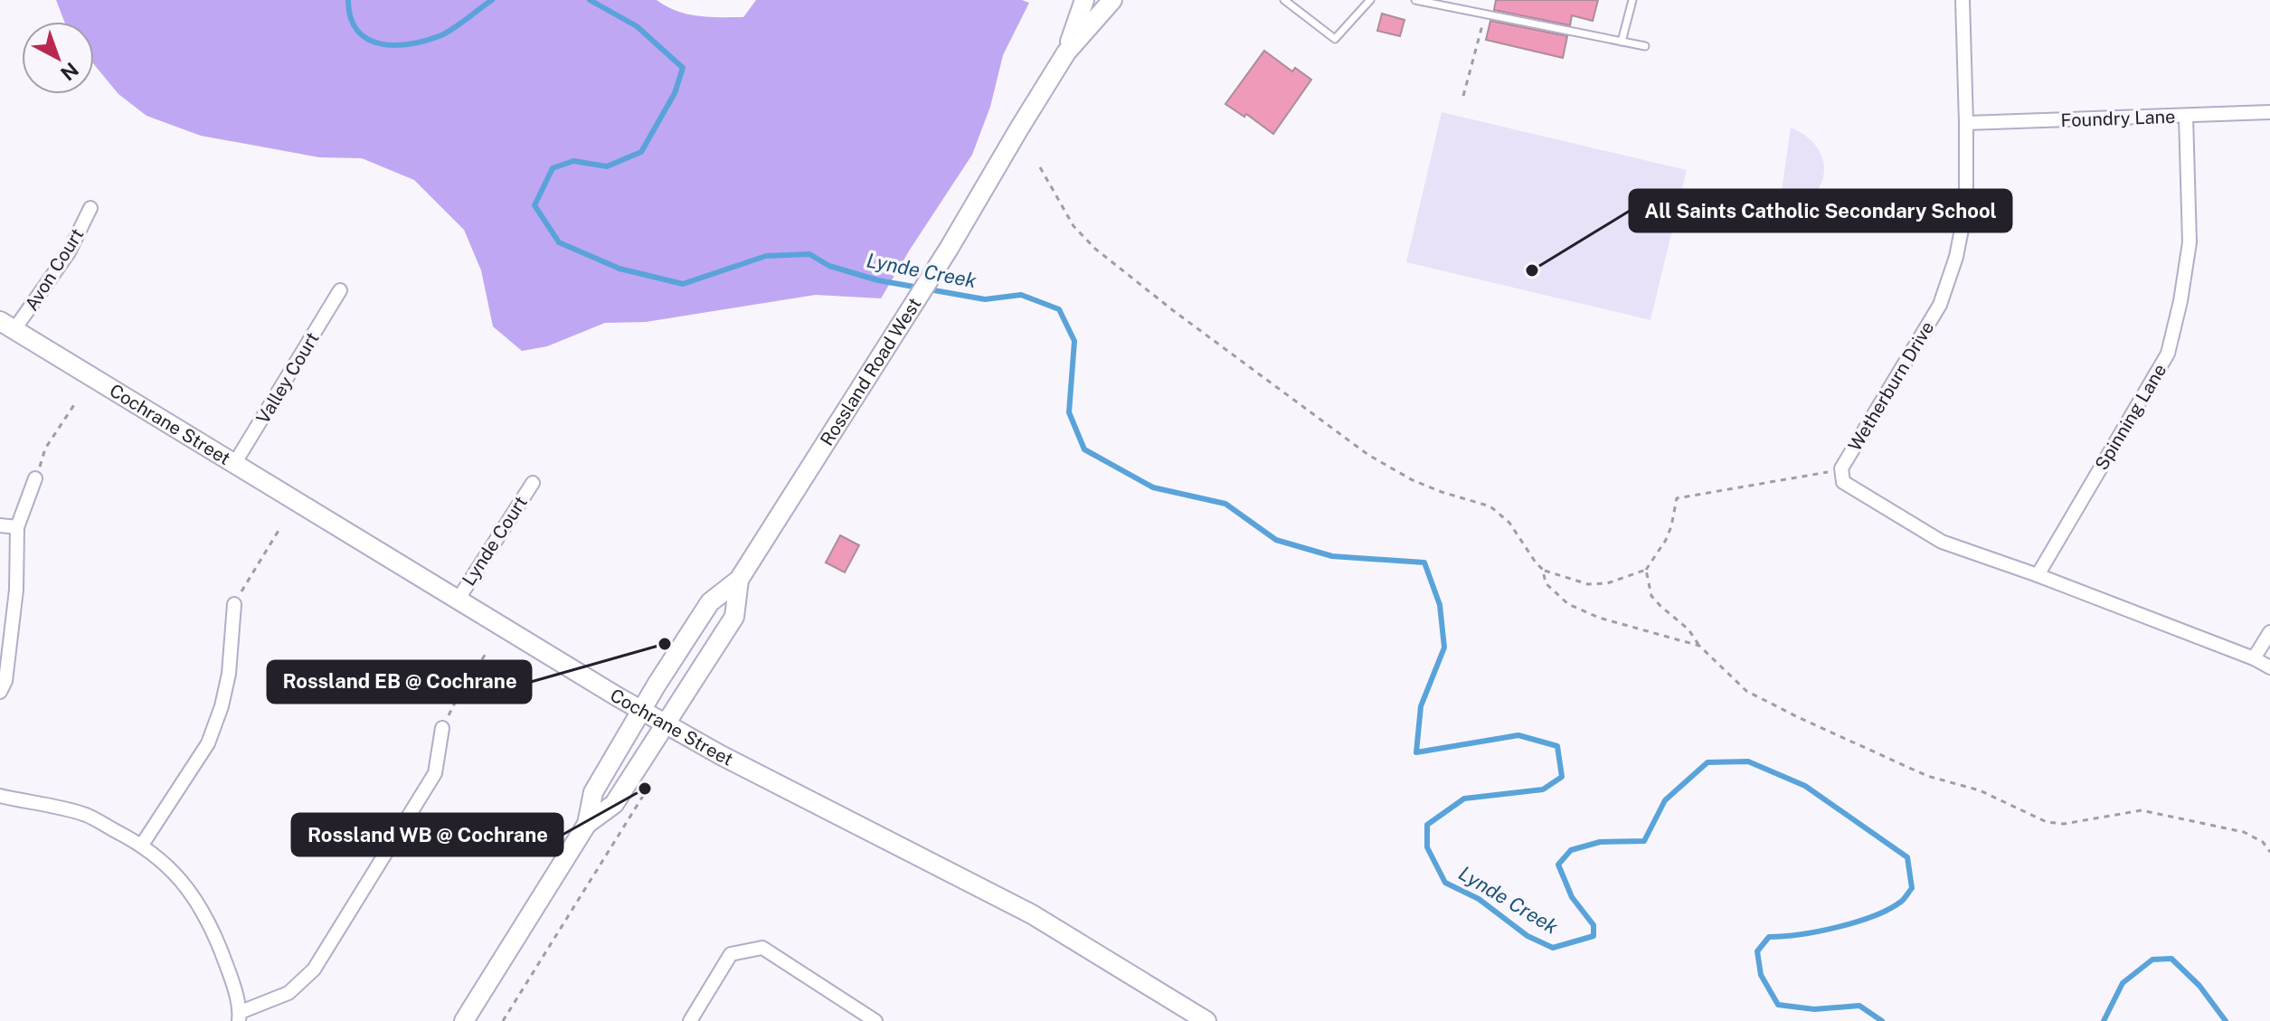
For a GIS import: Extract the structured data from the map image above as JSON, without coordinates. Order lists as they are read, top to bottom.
{
  "streets": {
    "main road": ["Rossland Road West", "Cochrane Street"],
    "street": [
      "Foundry Lane",
      "Avon Court",
      "Valley Court",
      "Wetherburn Drive",
      "Spinning Lane",
      "Lynde Court"
    ]
  },
  "crossings": [
    ["Foundry Lane", "Wetherburn Drive"],
    ["Foundry Lane", "Spinning Lane"],
    ["Avon Court", "Cochrane Street"],
    ["Rossland Road West", "Cochrane Street"],
    ["Valley Court", "Cochrane Street"],
    ["Wetherburn Drive", "Spinning Lane"],
    ["Cochrane Street", "Lynde Court"]
  ],
  "water": ["Lynde Creek"],
  "places": ["All Saints Catholic Secondary School", "Rossland EB @ Cochrane", "Rossland WB @ Cochrane"],
  "north": "bottom right"
}
